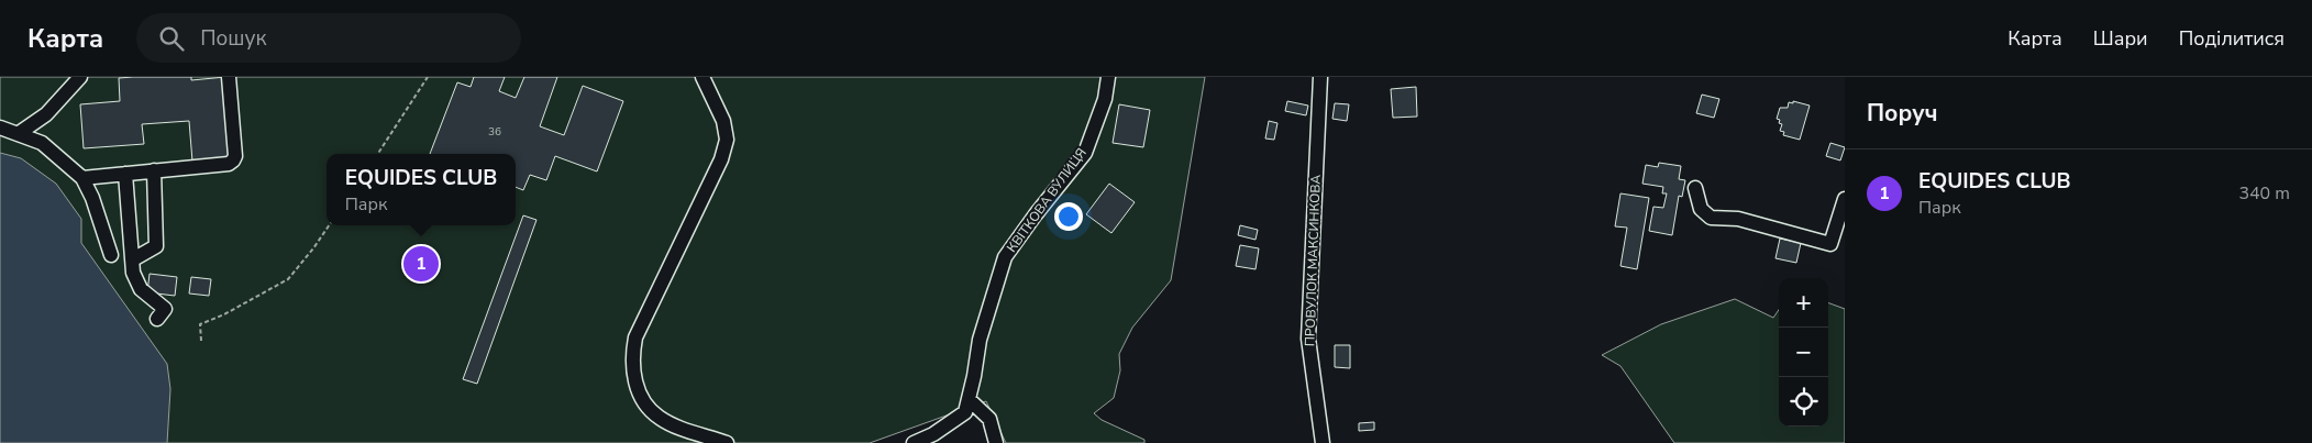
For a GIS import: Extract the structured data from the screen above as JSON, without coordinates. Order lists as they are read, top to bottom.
{
  "streets": {
    "street": ["КВІТКОВА ВУЛИЦЯ", "ПРОВУЛОК МАКСИНКОВА"]
  },
  "house_numbers": ["36"],
  "page": {
    "header": "Карта",
    "search": "Пошук",
    "nav": ["Карта", "Шари", "Поділитися"],
    "heading": "Поруч",
    "list": [
      {
        "mark": "1",
        "name": "EQUIDES CLUB",
        "note": "Парк",
        "value": "340 m"
      }
    ],
    "popup": ["EQUIDES CLUB", "Парк"],
    "pins": "1",
    "map_buttons": ["+", "−"]
  }
}
